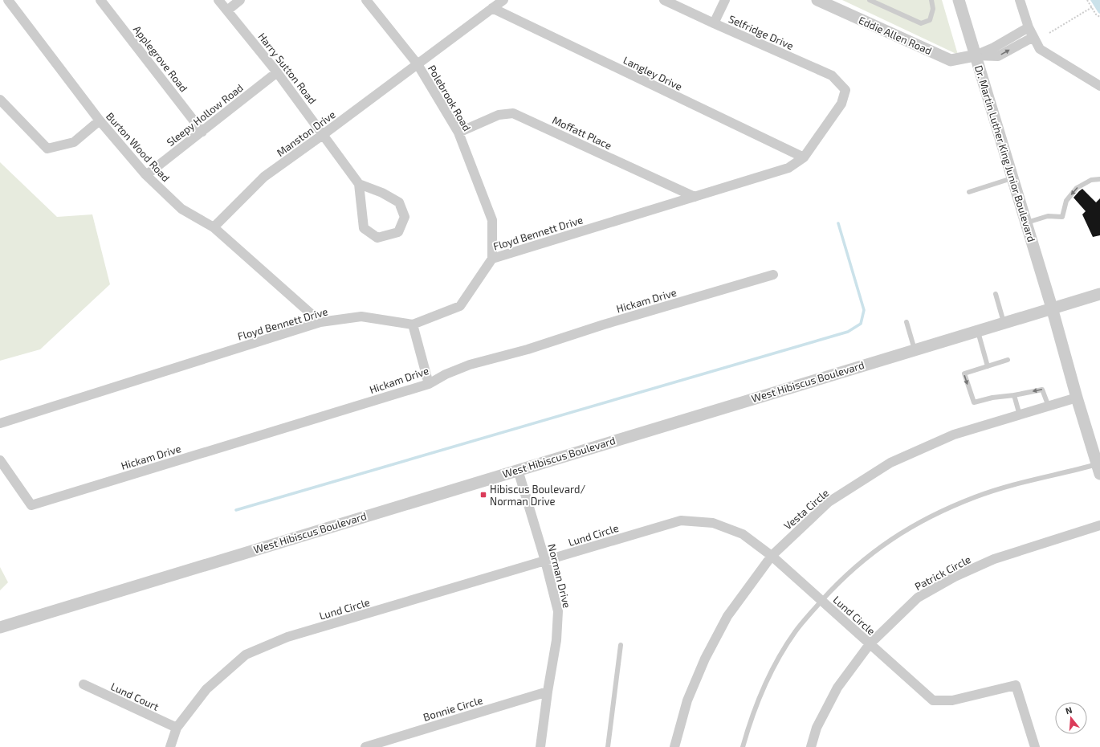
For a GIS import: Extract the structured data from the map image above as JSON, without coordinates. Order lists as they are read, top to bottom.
{
  "streets": {
    "street": [
      "Selfridge Drive",
      "Eddie Allen Road",
      "Applegrove Road",
      "Harry Sutton Road",
      "Langley Drive",
      "Polebrook Road",
      "Sleepy Hollow Road",
      "Moffatt Place",
      "Manston Drive",
      "Burton Wood Road",
      "Dr. Martin Luther King Junior Boulevard",
      "Floyd Bennett Drive",
      "Hickam Drive",
      "West Hibiscus Boulevard",
      "Vesta Circle",
      "Lund Circle",
      "Patrick Circle",
      "Norman Drive",
      "Lund Court",
      "Bonnie Circle"
    ]
  },
  "crossings": [
    ["Selfridge Drive", "Floyd Bennett Drive"],
    ["Eddie Allen Road", "Dr. Martin Luther King Junior Boulevard"],
    ["Applegrove Road", "Sleepy Hollow Road"],
    ["Harry Sutton Road", "Sleepy Hollow Road"],
    ["Harry Sutton Road", "Manston Drive"],
    ["Langley Drive", "Floyd Bennett Drive"],
    ["Polebrook Road", "Moffatt Place"],
    ["Polebrook Road", "Manston Drive"],
    ["Polebrook Road", "Floyd Bennett Drive"],
    ["Sleepy Hollow Road", "Burton Wood Road"],
    ["Moffatt Place", "Floyd Bennett Drive"],
    ["Manston Drive", "Burton Wood Road"],
    ["Burton Wood Road", "Floyd Bennett Drive"],
    ["Dr. Martin Luther King Junior Boulevard", "West Hibiscus Boulevard"],
    ["Dr. Martin Luther King Junior Boulevard", "Vesta Circle"],
    ["West Hibiscus Boulevard", "Norman Drive"],
    ["Vesta Circle", "Lund Circle"],
    ["Lund Circle", "Patrick Circle"],
    ["Lund Circle", "Norman Drive"],
    ["Lund Circle", "Lund Court"],
    ["Norman Drive", "Bonnie Circle"]
  ],
  "places": {
    "transit": ["Hibiscus Boulevard/ Norman Drive"]
  },
  "north": "top"
}
